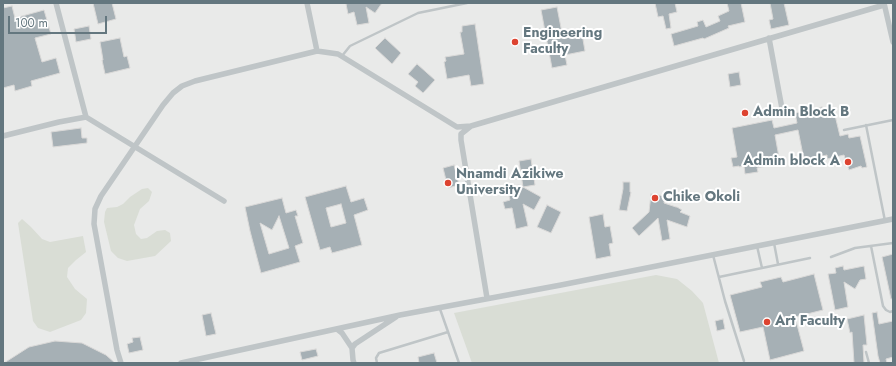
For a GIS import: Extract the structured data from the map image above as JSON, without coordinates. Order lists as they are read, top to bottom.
{
  "places": [
    "Engineering Faculty",
    "Admin Block B",
    "Admin block A",
    "Nnamdi Azikiwe University",
    "Chike Okoli",
    "Art Faculty"
  ],
  "scale_bar": "100 m"
}
